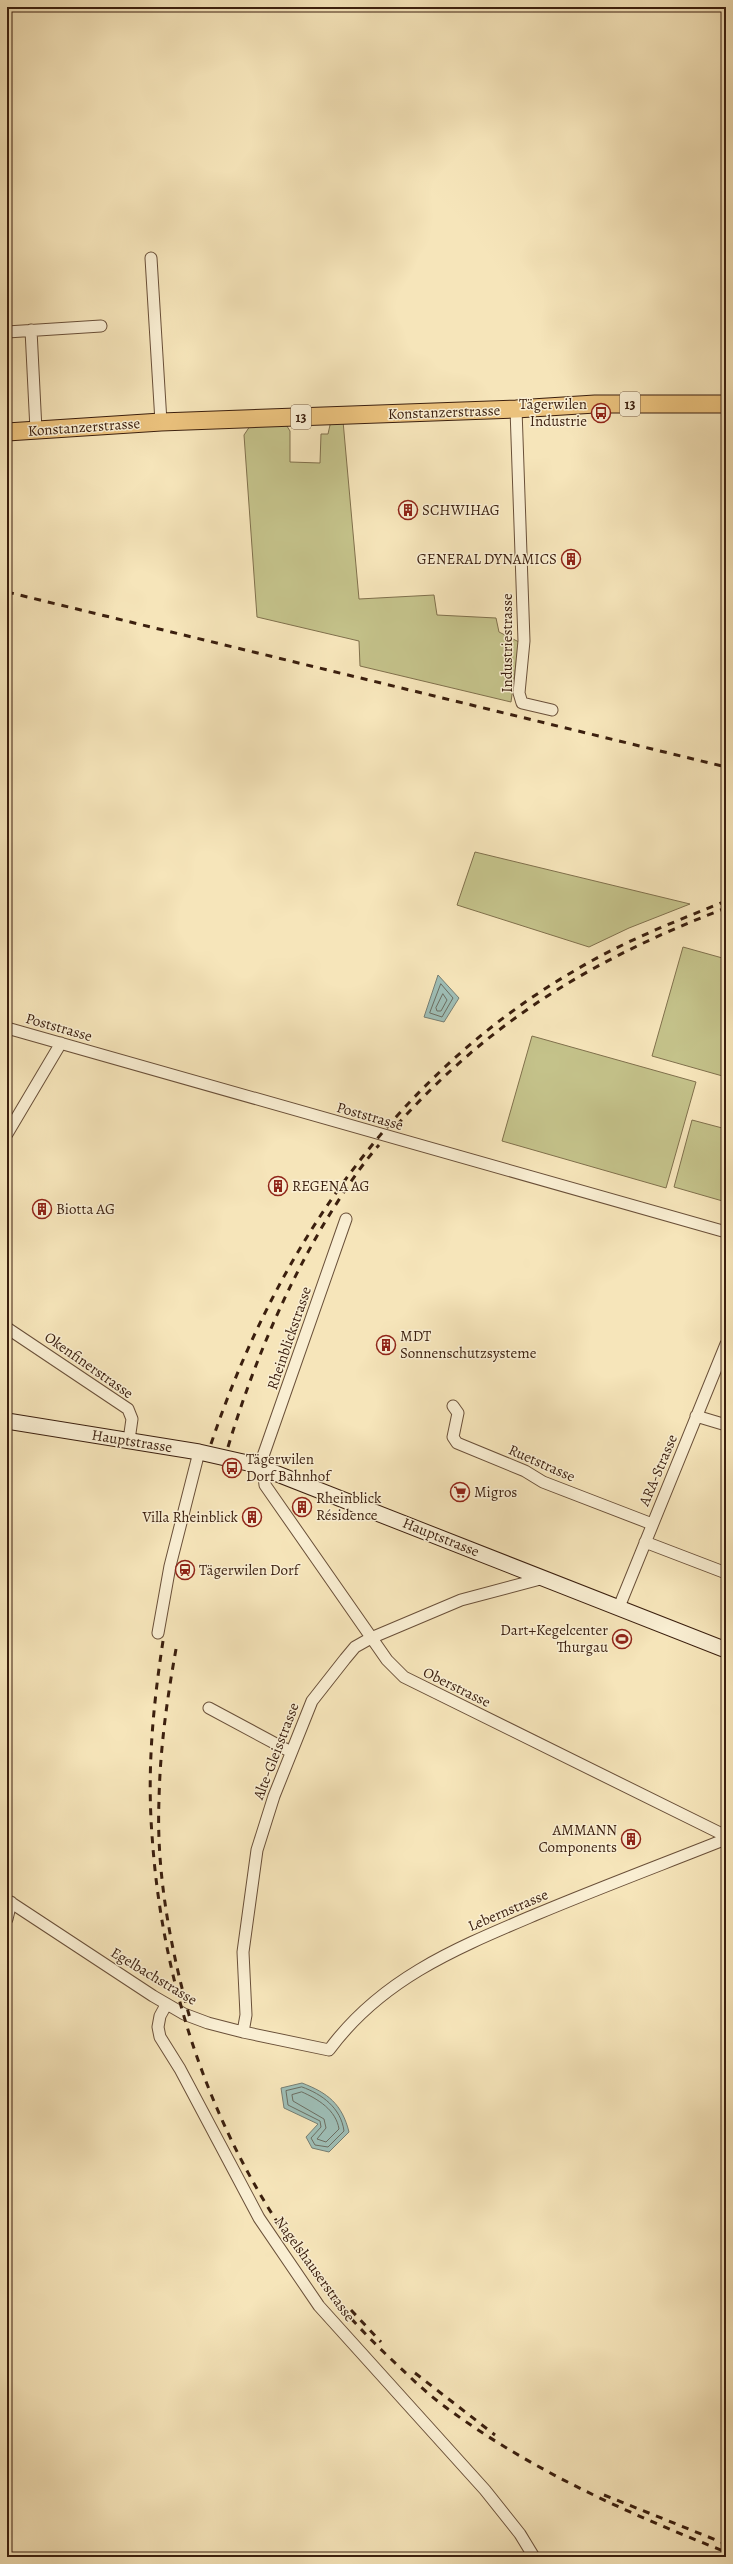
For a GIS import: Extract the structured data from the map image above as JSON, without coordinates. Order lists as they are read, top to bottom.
{
  "streets": {
    "main road": ["13", "Konstanzerstrasse"],
    "street": [
      "Industriestrasse",
      "Poststrasse",
      "Rheinblickstrasse",
      "Okenfinerstrasse",
      "Hauptstrasse",
      "Ruetstrasse",
      "ARA-Strasse",
      "Oberstrasse",
      "Alte-Gleisstrasse",
      "Lebernstrasse",
      "Egelbachstrasse",
      "Nagelshauserstrasse"
    ]
  },
  "crossings": [
    ["Konstanzerstrasse", "Industriestrasse"],
    ["Rheinblickstrasse", "Hauptstrasse"],
    ["Rheinblickstrasse", "Oberstrasse"],
    ["Okenfinerstrasse", "Hauptstrasse"],
    ["Hauptstrasse", "ARA-Strasse"],
    ["Hauptstrasse", "Oberstrasse"],
    ["Hauptstrasse", "Alte-Gleisstrasse"],
    ["Ruetstrasse", "ARA-Strasse"],
    ["Oberstrasse", "Alte-Gleisstrasse"],
    ["Alte-Gleisstrasse", "Egelbachstrasse"],
    ["Lebernstrasse", "Egelbachstrasse"],
    ["Egelbachstrasse", "Nagelshauserstrasse"]
  ],
  "places": {
    "bus stop": ["Tägerwilen Industrie", "Tägerwilen Dorf Bahnhof"],
    "building": [
      "SCHWIHAG",
      "GENERAL DYNAMICS",
      "REGENA AG",
      "Biotta AG",
      "MDT Sonnenschutzsysteme",
      "Rheinblick Résidence",
      "Villa Rheinblick",
      "AMMANN Components"
    ],
    "supermarket": ["Migros"],
    "station": ["Tägerwilen Dorf"],
    "sports": ["Dart+Kegelcenter Thurgau"]
  }
}
